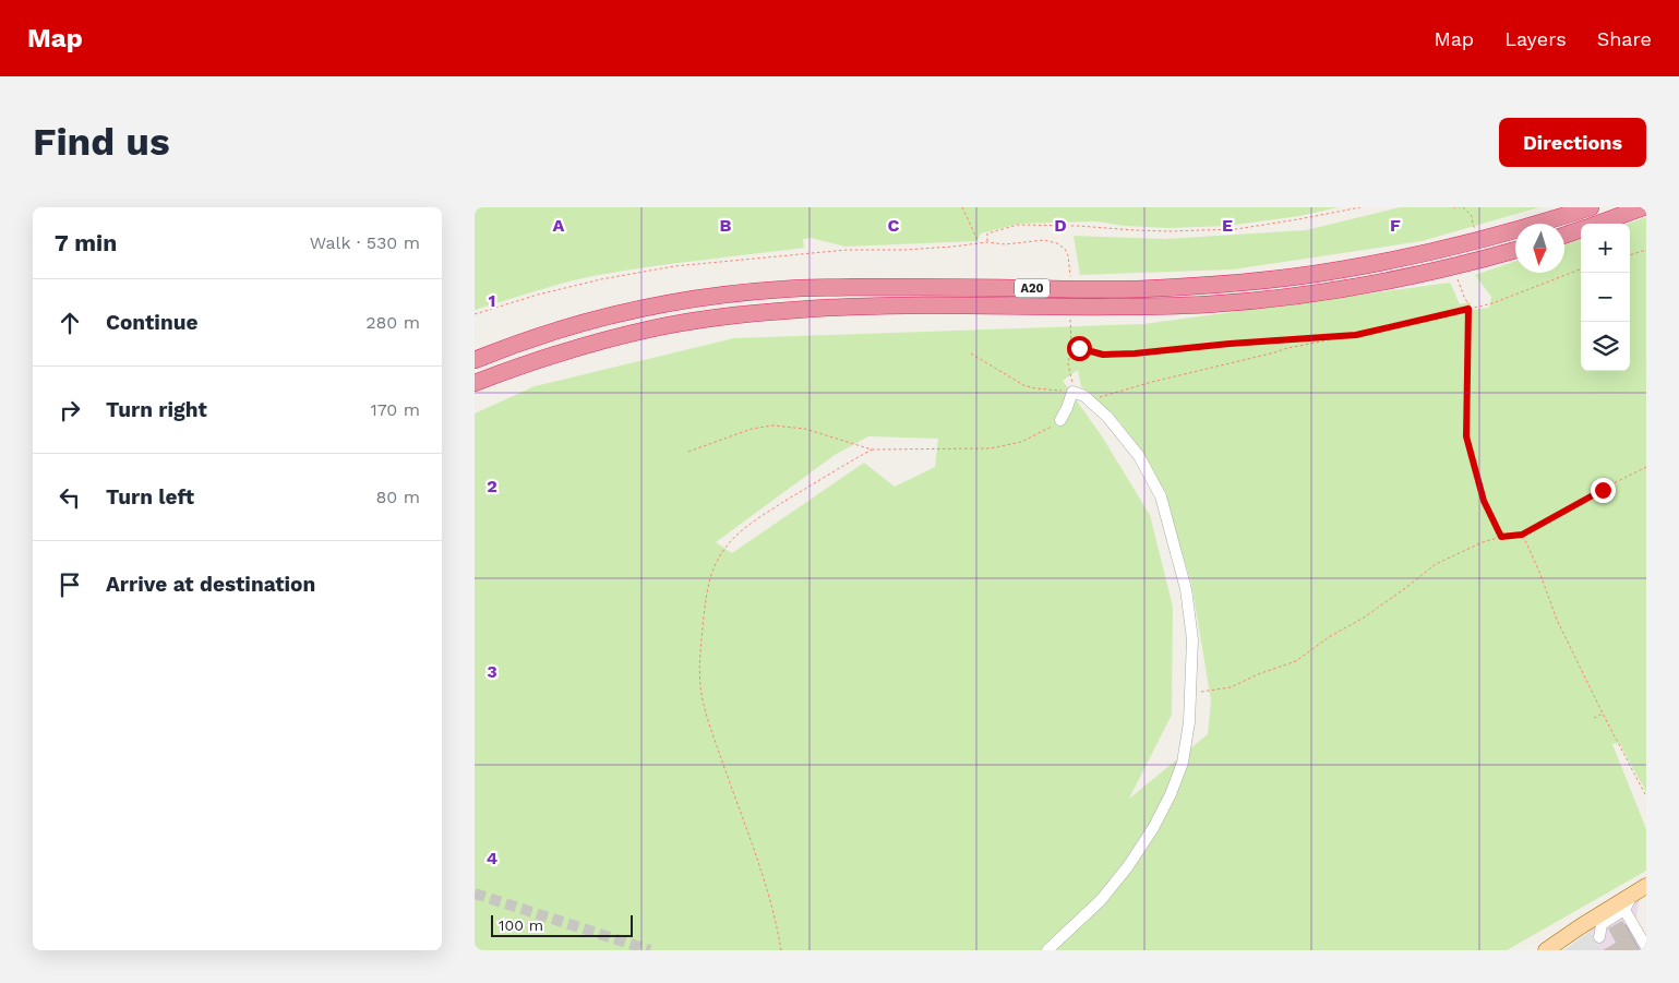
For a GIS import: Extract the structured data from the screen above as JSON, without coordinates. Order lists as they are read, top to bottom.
{
  "streets": {
    "highway": ["A20"]
  },
  "scale_bar": "100 m",
  "north": "bottom",
  "page": {
    "header": "Map",
    "nav": ["Map", "Layers", "Share"],
    "buttons": "Directions",
    "title": "Find us",
    "heading": ["7 min", "Walk · 530 m"],
    "map_buttons": ["+", "−"],
    "list": [
      ["Continue", "280 m"],
      ["Turn right", "170 m"],
      ["Turn left", "80 m"],
      "Arrive at destination"
    ],
    "scale": "100 m"
  },
  "grid": {
    "columns": [
      "A",
      "B",
      "C",
      "D",
      "E",
      "F"
    ],
    "rows": [
      "1",
      "2",
      "3",
      "4"
    ]
  }
}
